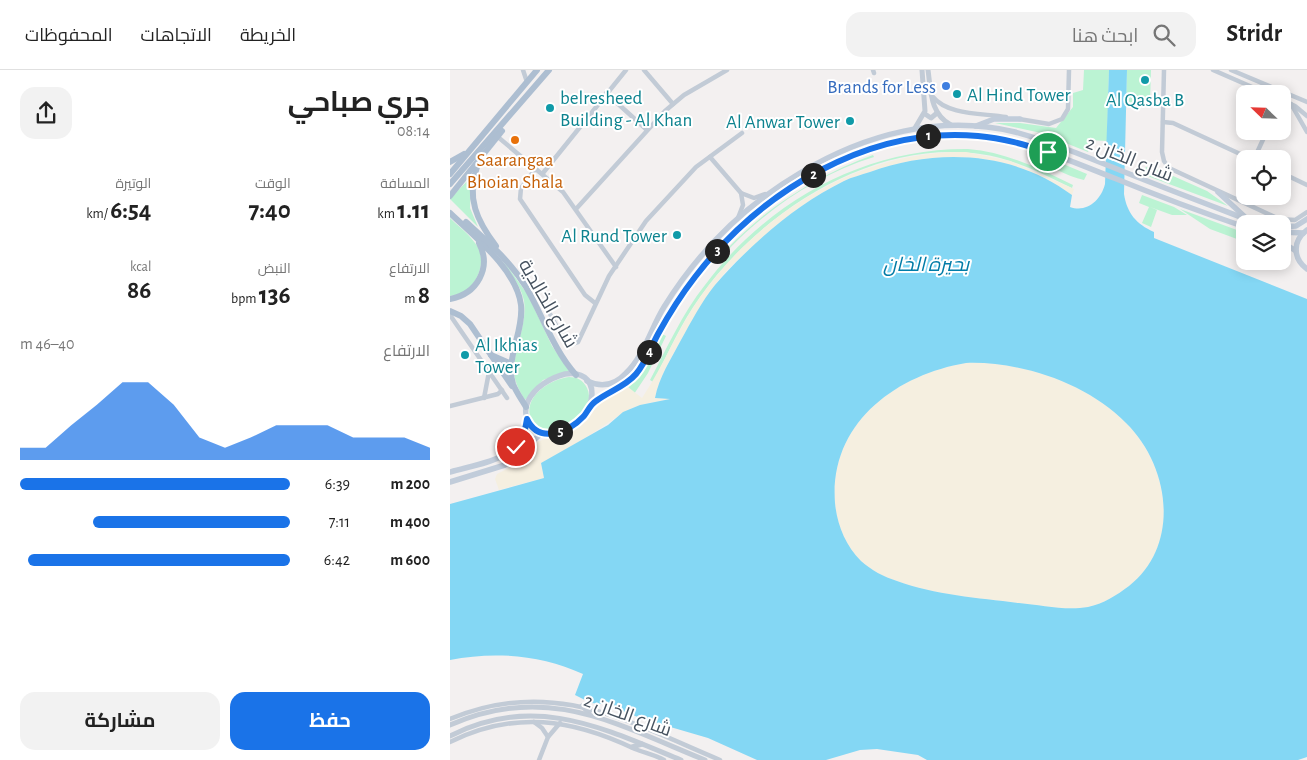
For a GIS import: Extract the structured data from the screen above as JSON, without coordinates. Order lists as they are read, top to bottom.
{
  "streets": {
    "main road": ["شارع الخان 2", "شارع الخالدية"]
  },
  "crossings": [
    ["شارع الخان 2", "شارع الخالدية"]
  ],
  "water": ["بحيرة الخان"],
  "places": [
    "Al Qasba B",
    "Brands for Less",
    "Al Hind Tower",
    "belresheed Building - Al Khan",
    "Al Anwar Tower",
    "Saarangaa Bhoian Shala",
    "Al Rund Tower",
    "Al Ikhias Tower"
  ],
  "north": "top left",
  "page": {
    "header": "Stridr",
    "search": "ابحث هنا",
    "nav": ["الخريطة", "الاتجاهات", "المحفوظات"],
    "heading": ["جري صباحي", "08:14"],
    "pins": [
      "1",
      "2",
      "3",
      "4",
      "5"
    ],
    "stats": [
      ["المسافة", "1.11 km"],
      ["الوقت", "7:40"],
      ["الوتيرة", "6:54 /km"],
      ["الارتفاع", "8 m"],
      ["النبض", "136 bpm"],
      ["kcal", "86"]
    ],
    "chart": ["الارتفاع", "40–46 m"],
    "list": [
      {
        "name": "200 m",
        "note": "6:39"
      },
      {
        "name": "400 m",
        "note": "7:11"
      },
      {
        "name": "600 m",
        "note": "6:42"
      }
    ],
    "buttons": ["حفظ", "مشاركة"]
  }
}
